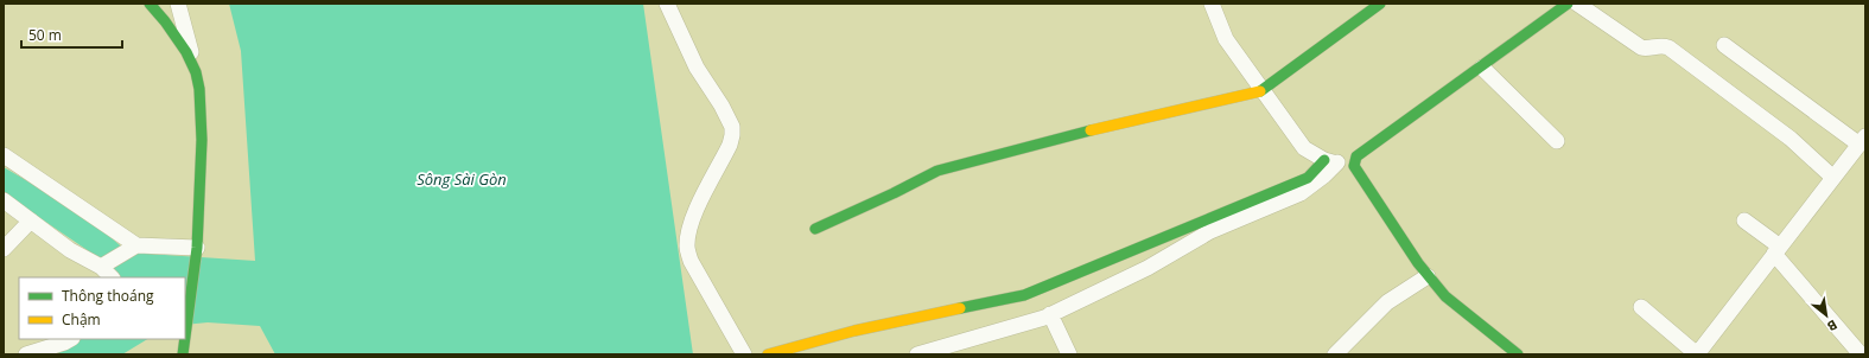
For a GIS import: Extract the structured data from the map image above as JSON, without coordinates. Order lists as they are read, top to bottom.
{
  "water": ["Sông Sài Gòn"],
  "legend": ["Thông thoáng", "Chậm"],
  "scale_bar": "50 m",
  "north": "bottom right"
}
